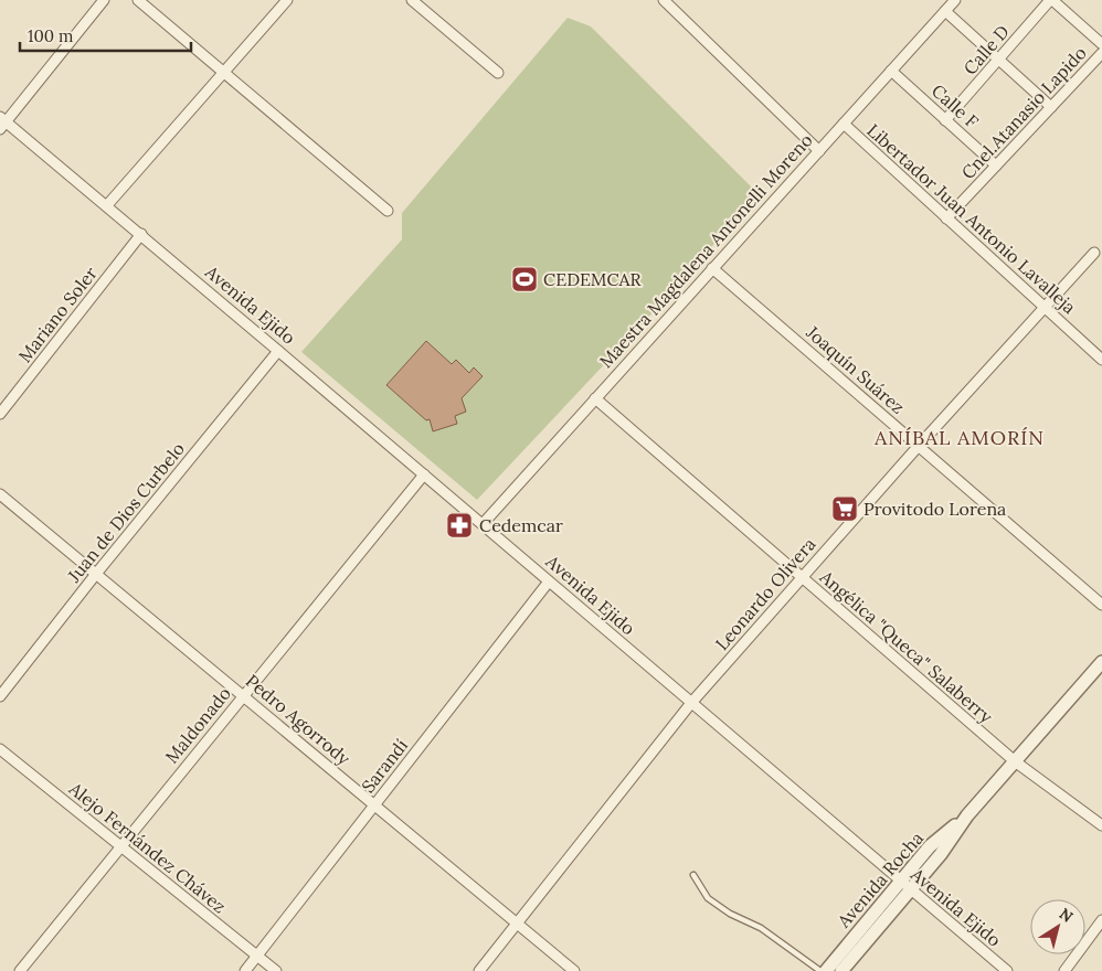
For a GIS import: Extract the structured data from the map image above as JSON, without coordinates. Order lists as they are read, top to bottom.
{
  "streets": {
    "street": [
      "Calle D",
      "Calle F",
      "Cnel.Atanasio Lapido",
      "Libertador Juan Antonio Lavalleja",
      "Maestra Magdalena Antonelli Moreno",
      "Avenida Ejido",
      "Mariano Soler",
      "Joaquín Suárez",
      "Juan de Dios Curbelo",
      "Leonardo Olivera",
      "Angélica \"Queca\" Salaberry",
      "Pedro Agorrody",
      "Maldonado",
      "Sarandí",
      "Alejo Fernández Chávez",
      "Avenida Rocha"
    ]
  },
  "crossings": [
    ["Calle D", "Calle F"],
    ["Calle F", "Cnel.Atanasio Lapido"],
    ["Calle F", "Maestra Magdalena Antonelli Moreno"],
    ["Cnel.Atanasio Lapido", "Libertador Juan Antonio Lavalleja"],
    ["Libertador Juan Antonio Lavalleja", "Maestra Magdalena Antonelli Moreno"],
    ["Libertador Juan Antonio Lavalleja", "Leonardo Olivera"],
    ["Maestra Magdalena Antonelli Moreno", "Avenida Ejido"],
    ["Maestra Magdalena Antonelli Moreno", "Joaquín Suárez"],
    ["Maestra Magdalena Antonelli Moreno", "Angélica \"Queca\" Salaberry"],
    ["Avenida Ejido", "Mariano Soler"],
    ["Avenida Ejido", "Juan de Dios Curbelo"],
    ["Avenida Ejido", "Leonardo Olivera"],
    ["Avenida Ejido", "Maldonado"],
    ["Avenida Ejido", "Sarandí"],
    ["Avenida Ejido", "Avenida Rocha"],
    ["Joaquín Suárez", "Leonardo Olivera"],
    ["Juan de Dios Curbelo", "Pedro Agorrody"],
    ["Leonardo Olivera", "Angélica \"Queca\" Salaberry"],
    ["Leonardo Olivera", "Pedro Agorrody"],
    ["Angélica \"Queca\" Salaberry", "Avenida Rocha"],
    ["Pedro Agorrody", "Maldonado"],
    ["Pedro Agorrody", "Sarandí"],
    ["Maldonado", "Alejo Fernández Chávez"],
    ["Sarandí", "Alejo Fernández Chávez"]
  ],
  "districts": ["ANÍBAL AMORÍN"],
  "places": {
    "sports": ["CEDEMCAR"],
    "supermarket": ["Provitodo Lorena"],
    "pharmacy": ["Cedemcar"]
  },
  "scale_bar": "100 m",
  "north": "top right"
}
